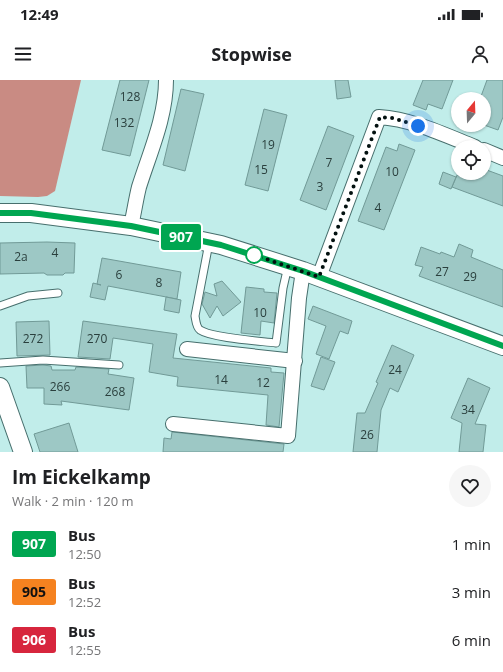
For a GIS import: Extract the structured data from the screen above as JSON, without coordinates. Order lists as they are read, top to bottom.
{
  "lines": ["bus line 907"],
  "house_numbers": [
    "128",
    "132",
    "19",
    "7",
    "15",
    "10",
    "3",
    "4",
    "4",
    "2a",
    "27",
    "6",
    "29",
    "8",
    "10",
    "272",
    "270",
    "24",
    "14",
    "12",
    "266",
    "268",
    "34",
    "26"
  ],
  "north": "top",
  "page": {
    "status": "12:49",
    "header": "Stopwise",
    "on_map": "907",
    "heading": ["Im Eickelkamp", "Walk · 2 min · 120 m"],
    "list": [
      {
        "mark": "907",
        "name": "Bus",
        "note": "12:50",
        "value": "1 min"
      },
      {
        "mark": "905",
        "name": "Bus",
        "note": "12:52",
        "value": "3 min"
      },
      {
        "mark": "906",
        "name": "Bus",
        "note": "12:55",
        "value": "6 min"
      }
    ]
  }
}
